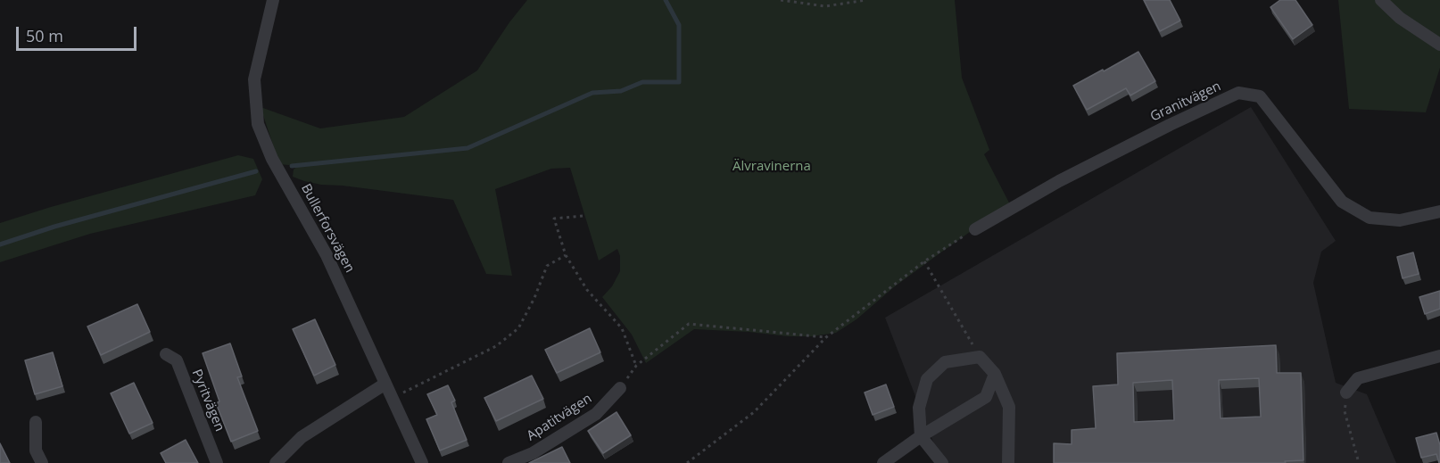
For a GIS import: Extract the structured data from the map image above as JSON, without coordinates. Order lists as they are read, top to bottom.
{
  "streets": {
    "street": [
      "Granitvägen",
      "Bullerforsvägen",
      "Pyritvägen",
      "Apatitvägen"
    ]
  },
  "parks": ["Älvravinerna"],
  "scale_bar": "50 m"
}
